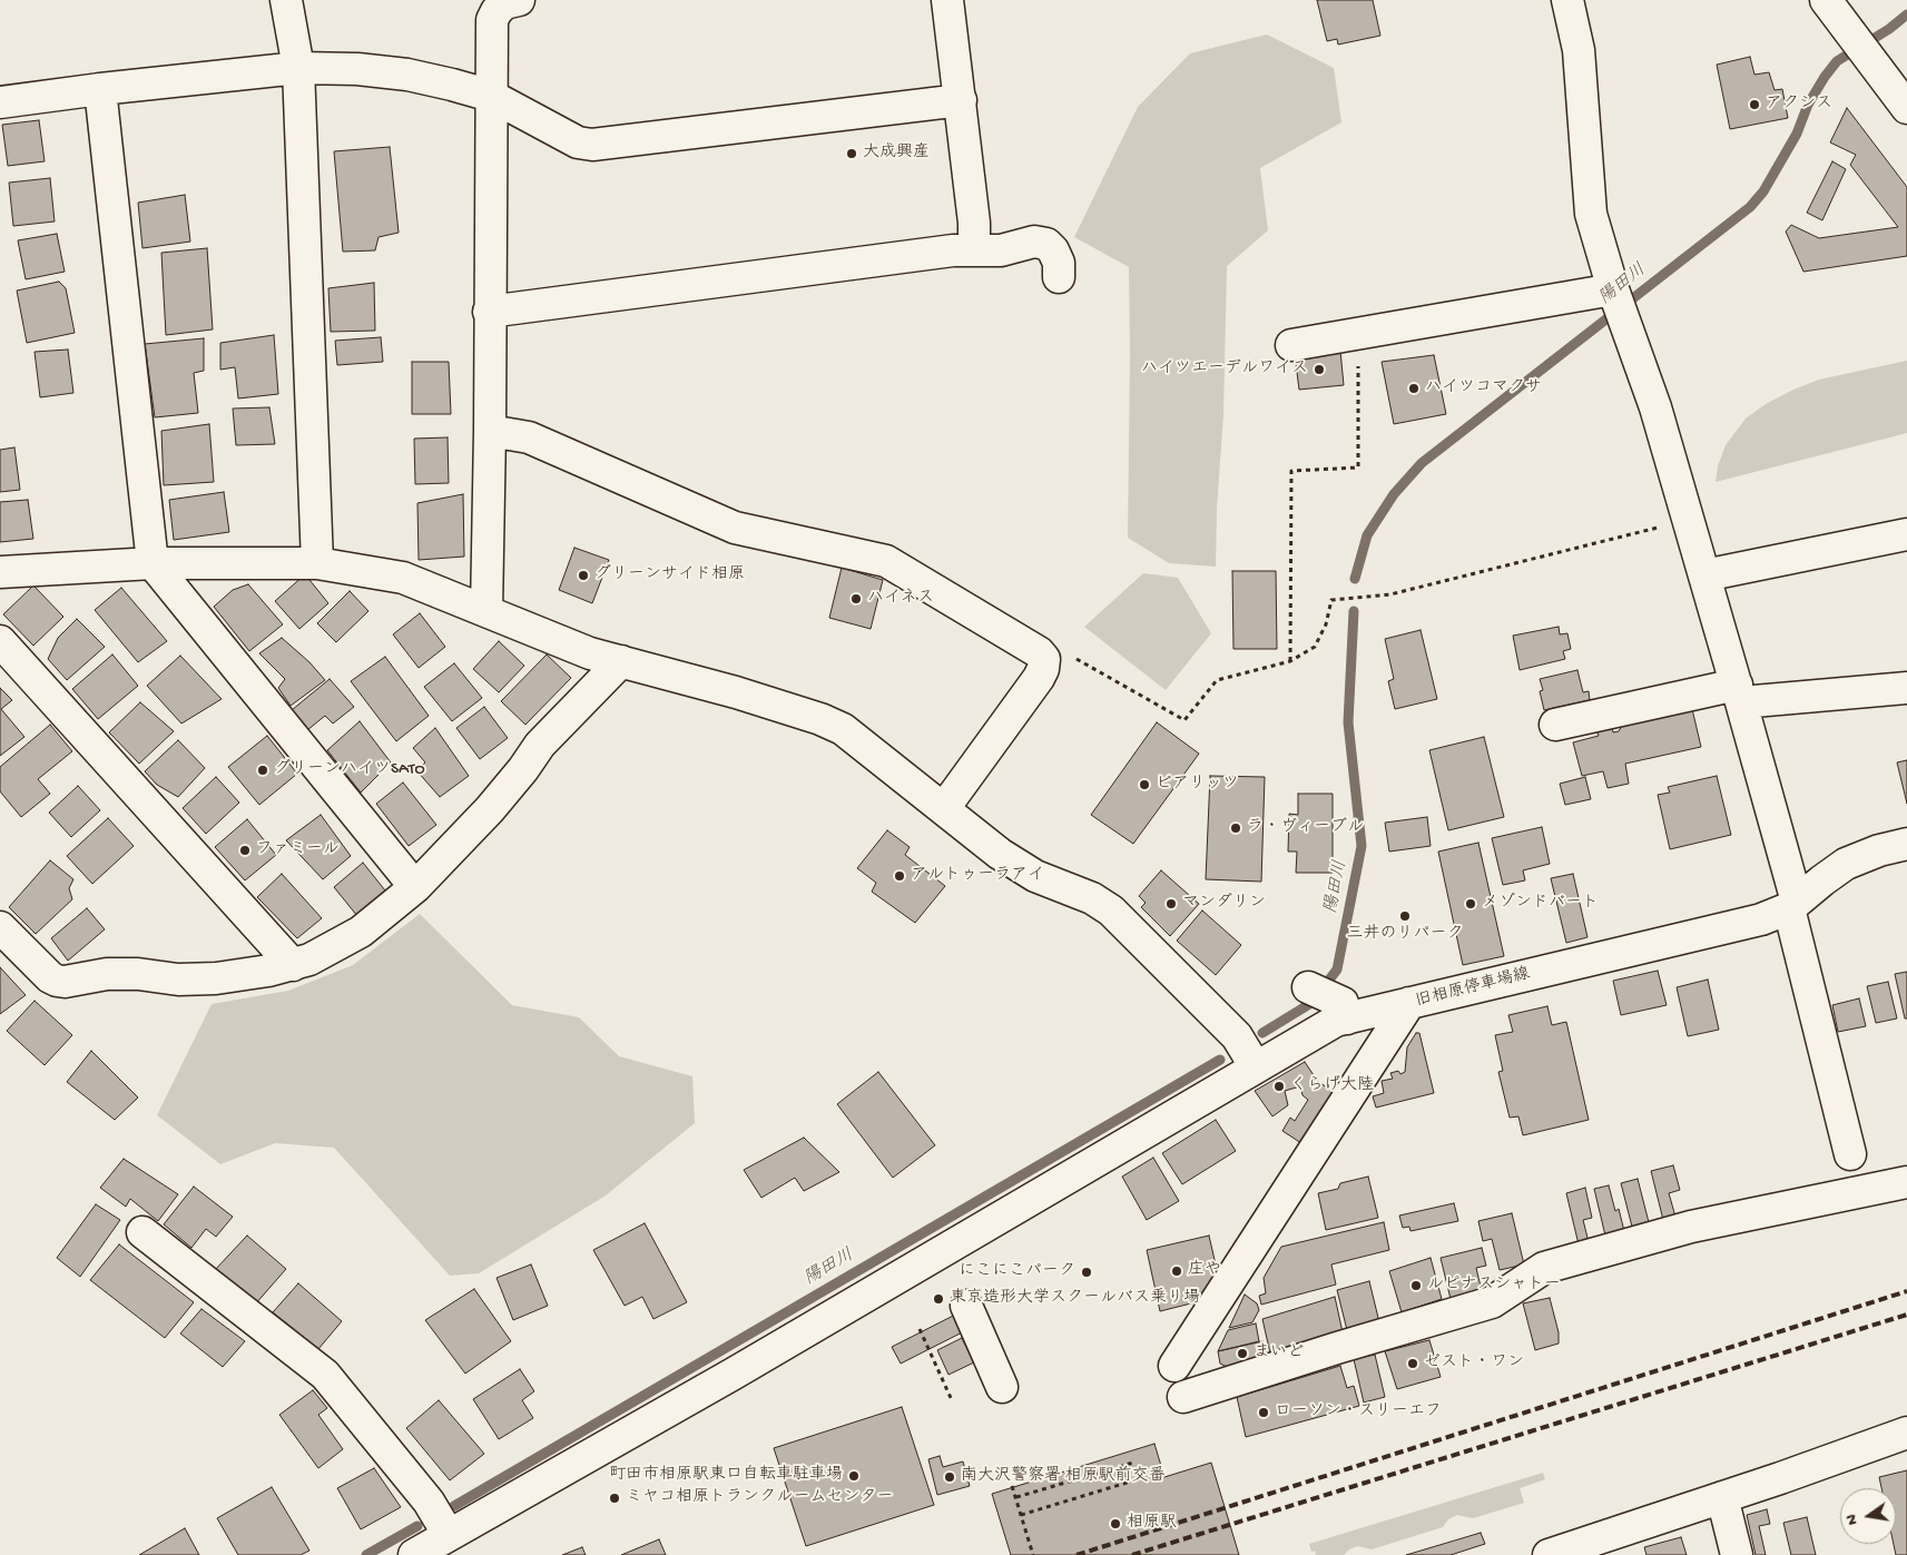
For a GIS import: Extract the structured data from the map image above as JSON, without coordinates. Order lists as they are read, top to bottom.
{
  "streets": {
    "street": ["旧相原停車場線"]
  },
  "water": ["陽田川"],
  "places": [
    "アクシス",
    "大成興産",
    "ハイツエーデルワイス",
    "ハイツコマクサ",
    "グリーンサイド相原",
    "ハイネス",
    "グリーンハイツSATO",
    "ビアリッツ",
    "ラ・ヴィーブル",
    "ファミール",
    "アルトゥーラアイ",
    "マンダリン",
    "メゾンドバート",
    "三井のリパーク",
    "くらげ大陸",
    "庄や",
    "にこにこパーク",
    "ルピナスシャトー",
    "東京造形大学スクールバス乗り場",
    "まいど",
    "ゼスト・ワン",
    "ローソン・スリーエフ",
    "町田市相原駅東口自転車駐車場",
    "南大沢警察署 相原駅前交番",
    "ミヤコ相原トランクルームセンター",
    "相原駅"
  ],
  "north": "left"
}
